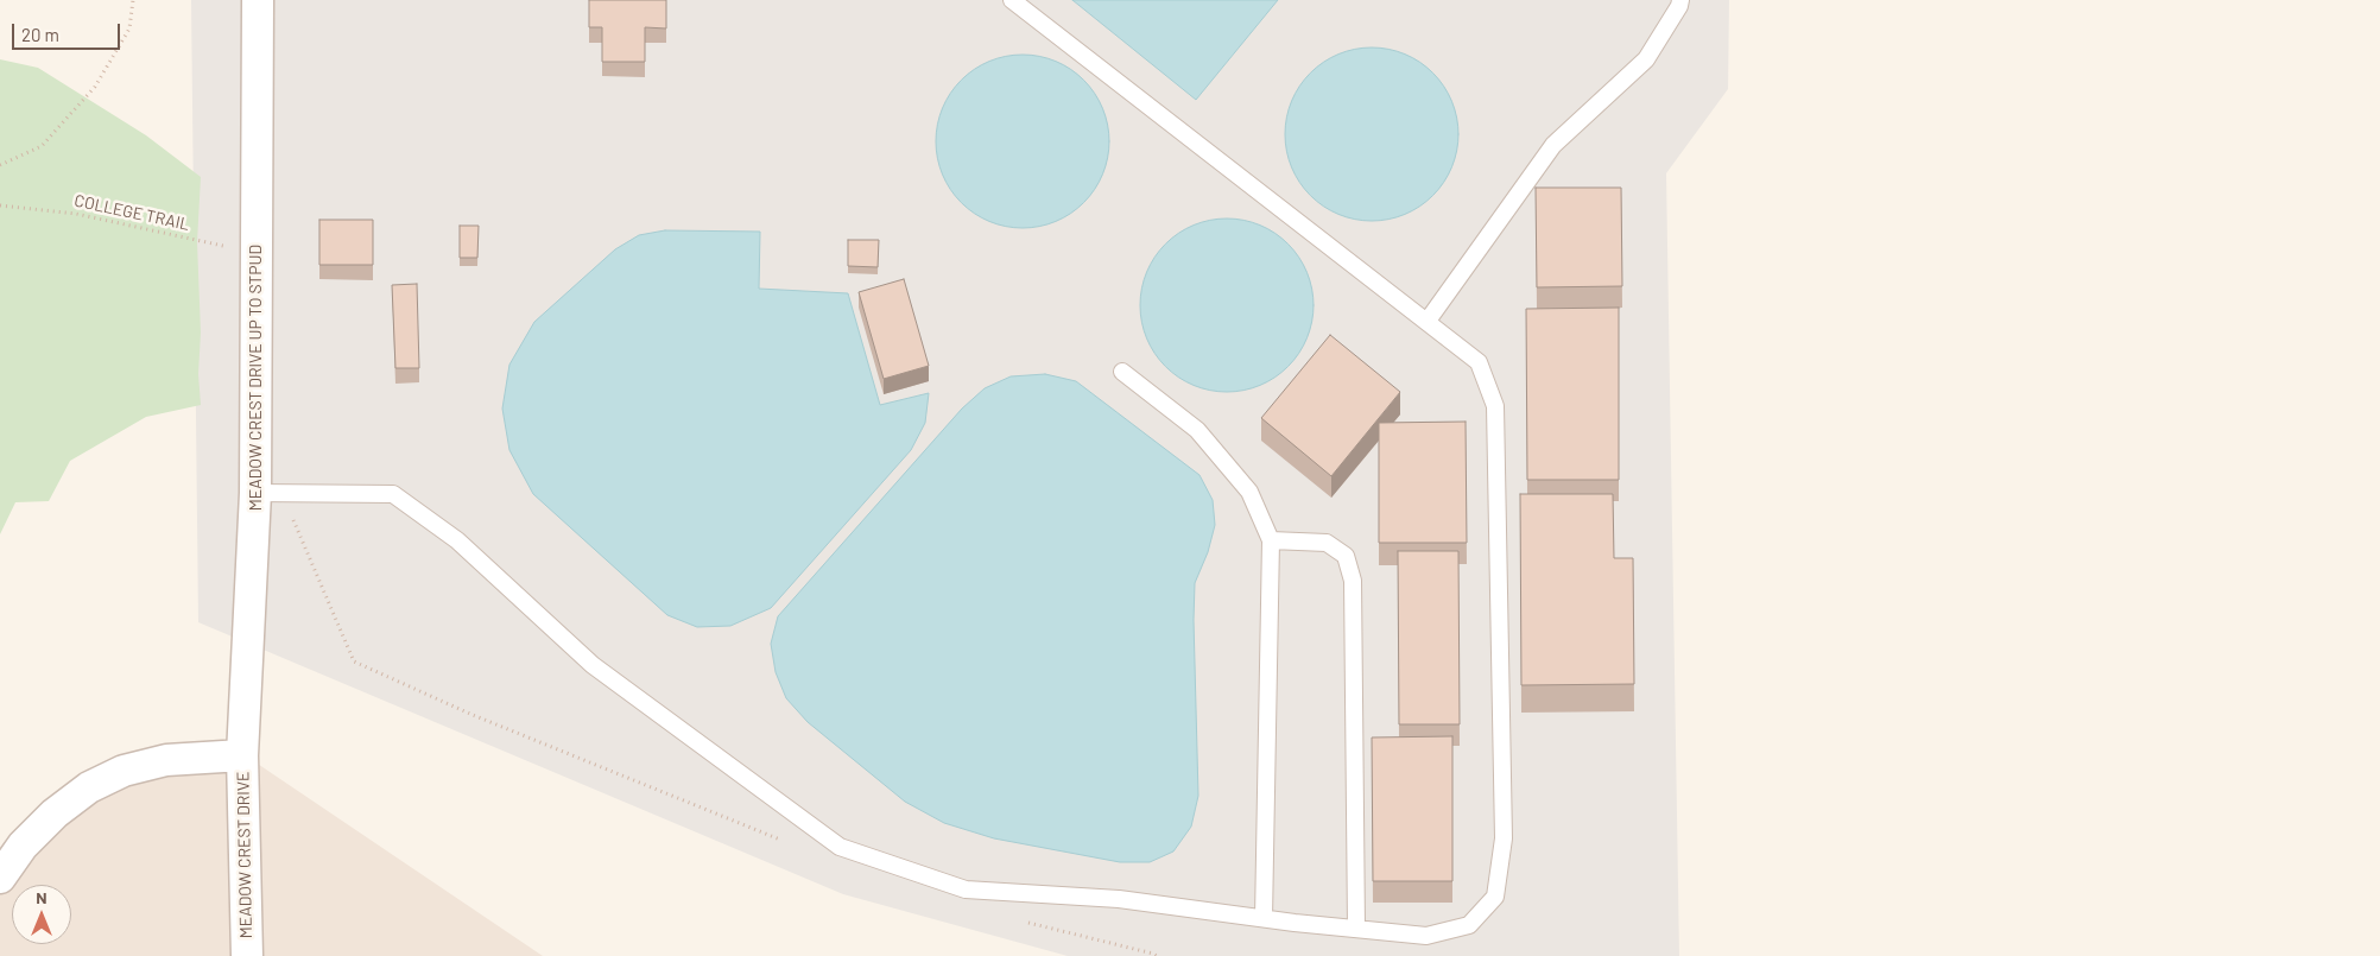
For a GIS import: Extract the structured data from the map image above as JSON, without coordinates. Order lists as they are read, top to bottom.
{
  "streets": {
    "street": ["MEADOW CREST DRIVE UP TO STPUD", "MEADOW CREST DRIVE"],
    "path": ["COLLEGE TRAIL"]
  },
  "crossings": [
    ["COLLEGE TRAIL", "MEADOW CREST DRIVE UP TO STPUD"],
    ["MEADOW CREST DRIVE UP TO STPUD", "MEADOW CREST DRIVE"]
  ],
  "scale_bar": "20 m",
  "north": "top"
}
